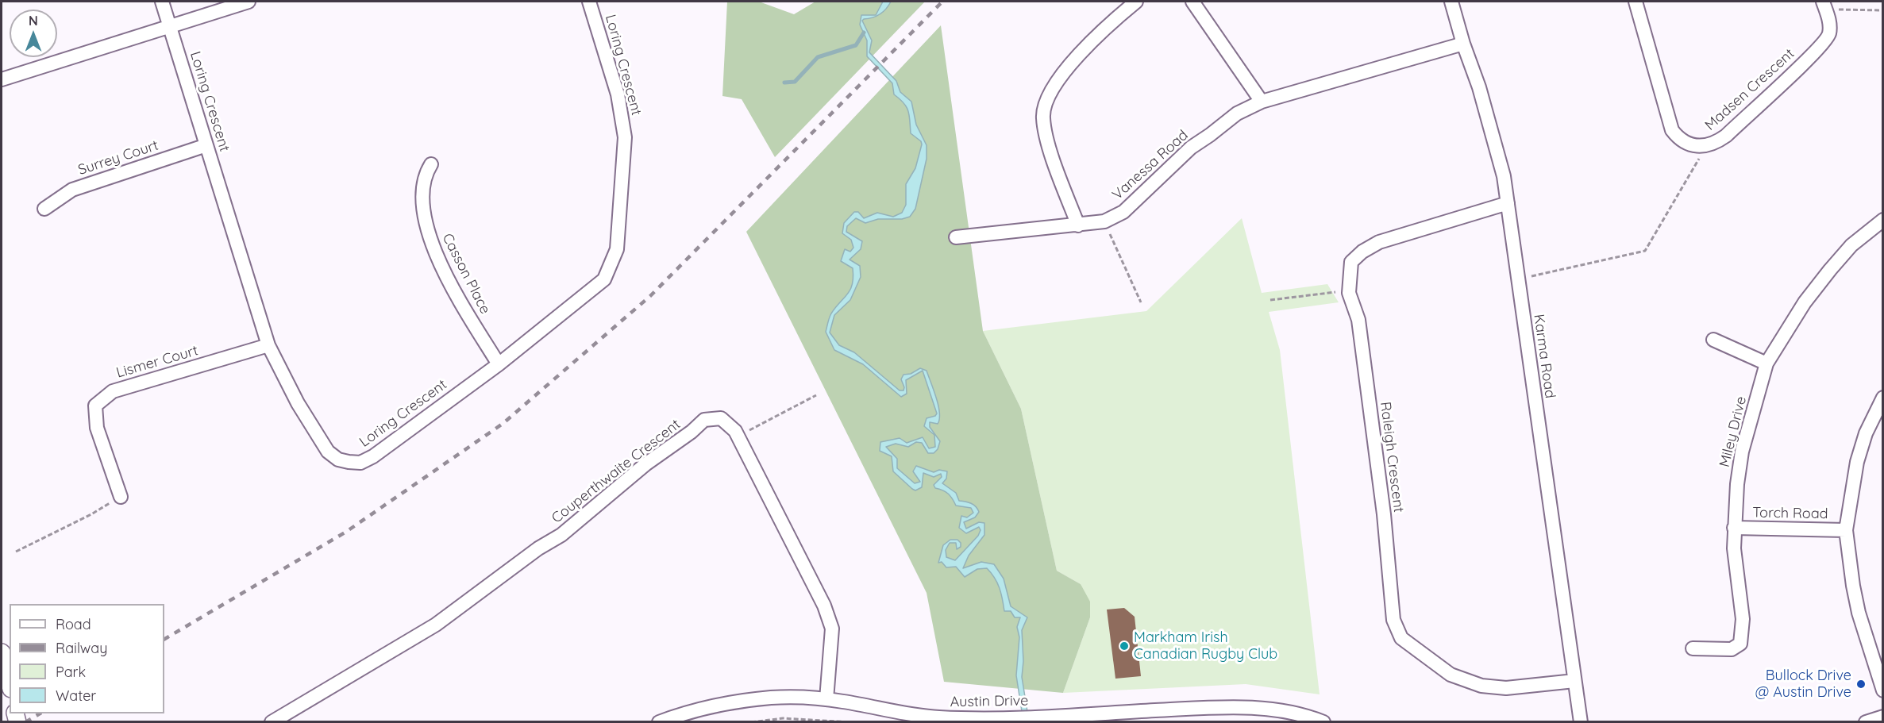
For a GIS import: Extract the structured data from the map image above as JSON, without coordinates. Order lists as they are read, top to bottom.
{
  "streets": {
    "street": [
      "Loring Crescent",
      "Madsen Crescent",
      "Surrey Court",
      "Vanessa Road",
      "Casson Place",
      "Karma Road",
      "Lismer Court",
      "Miley Drive",
      "Raleigh Crescent",
      "Couperthwaite Crescent",
      "Torch Road",
      "Austin Drive"
    ]
  },
  "crossings": [
    ["Loring Crescent", "Surrey Court"],
    ["Loring Crescent", "Casson Place"],
    ["Loring Crescent", "Lismer Court"],
    ["Vanessa Road", "Karma Road"],
    ["Karma Road", "Raleigh Crescent"],
    ["Miley Drive", "Torch Road"],
    ["Couperthwaite Crescent", "Austin Drive"]
  ],
  "places": ["Markham Irish Canadian Rugby Club", "Bullock Drive @ Austin Drive"],
  "legend": [
    "Road",
    "Railway",
    "Park",
    "Water"
  ],
  "north": "top"
}
